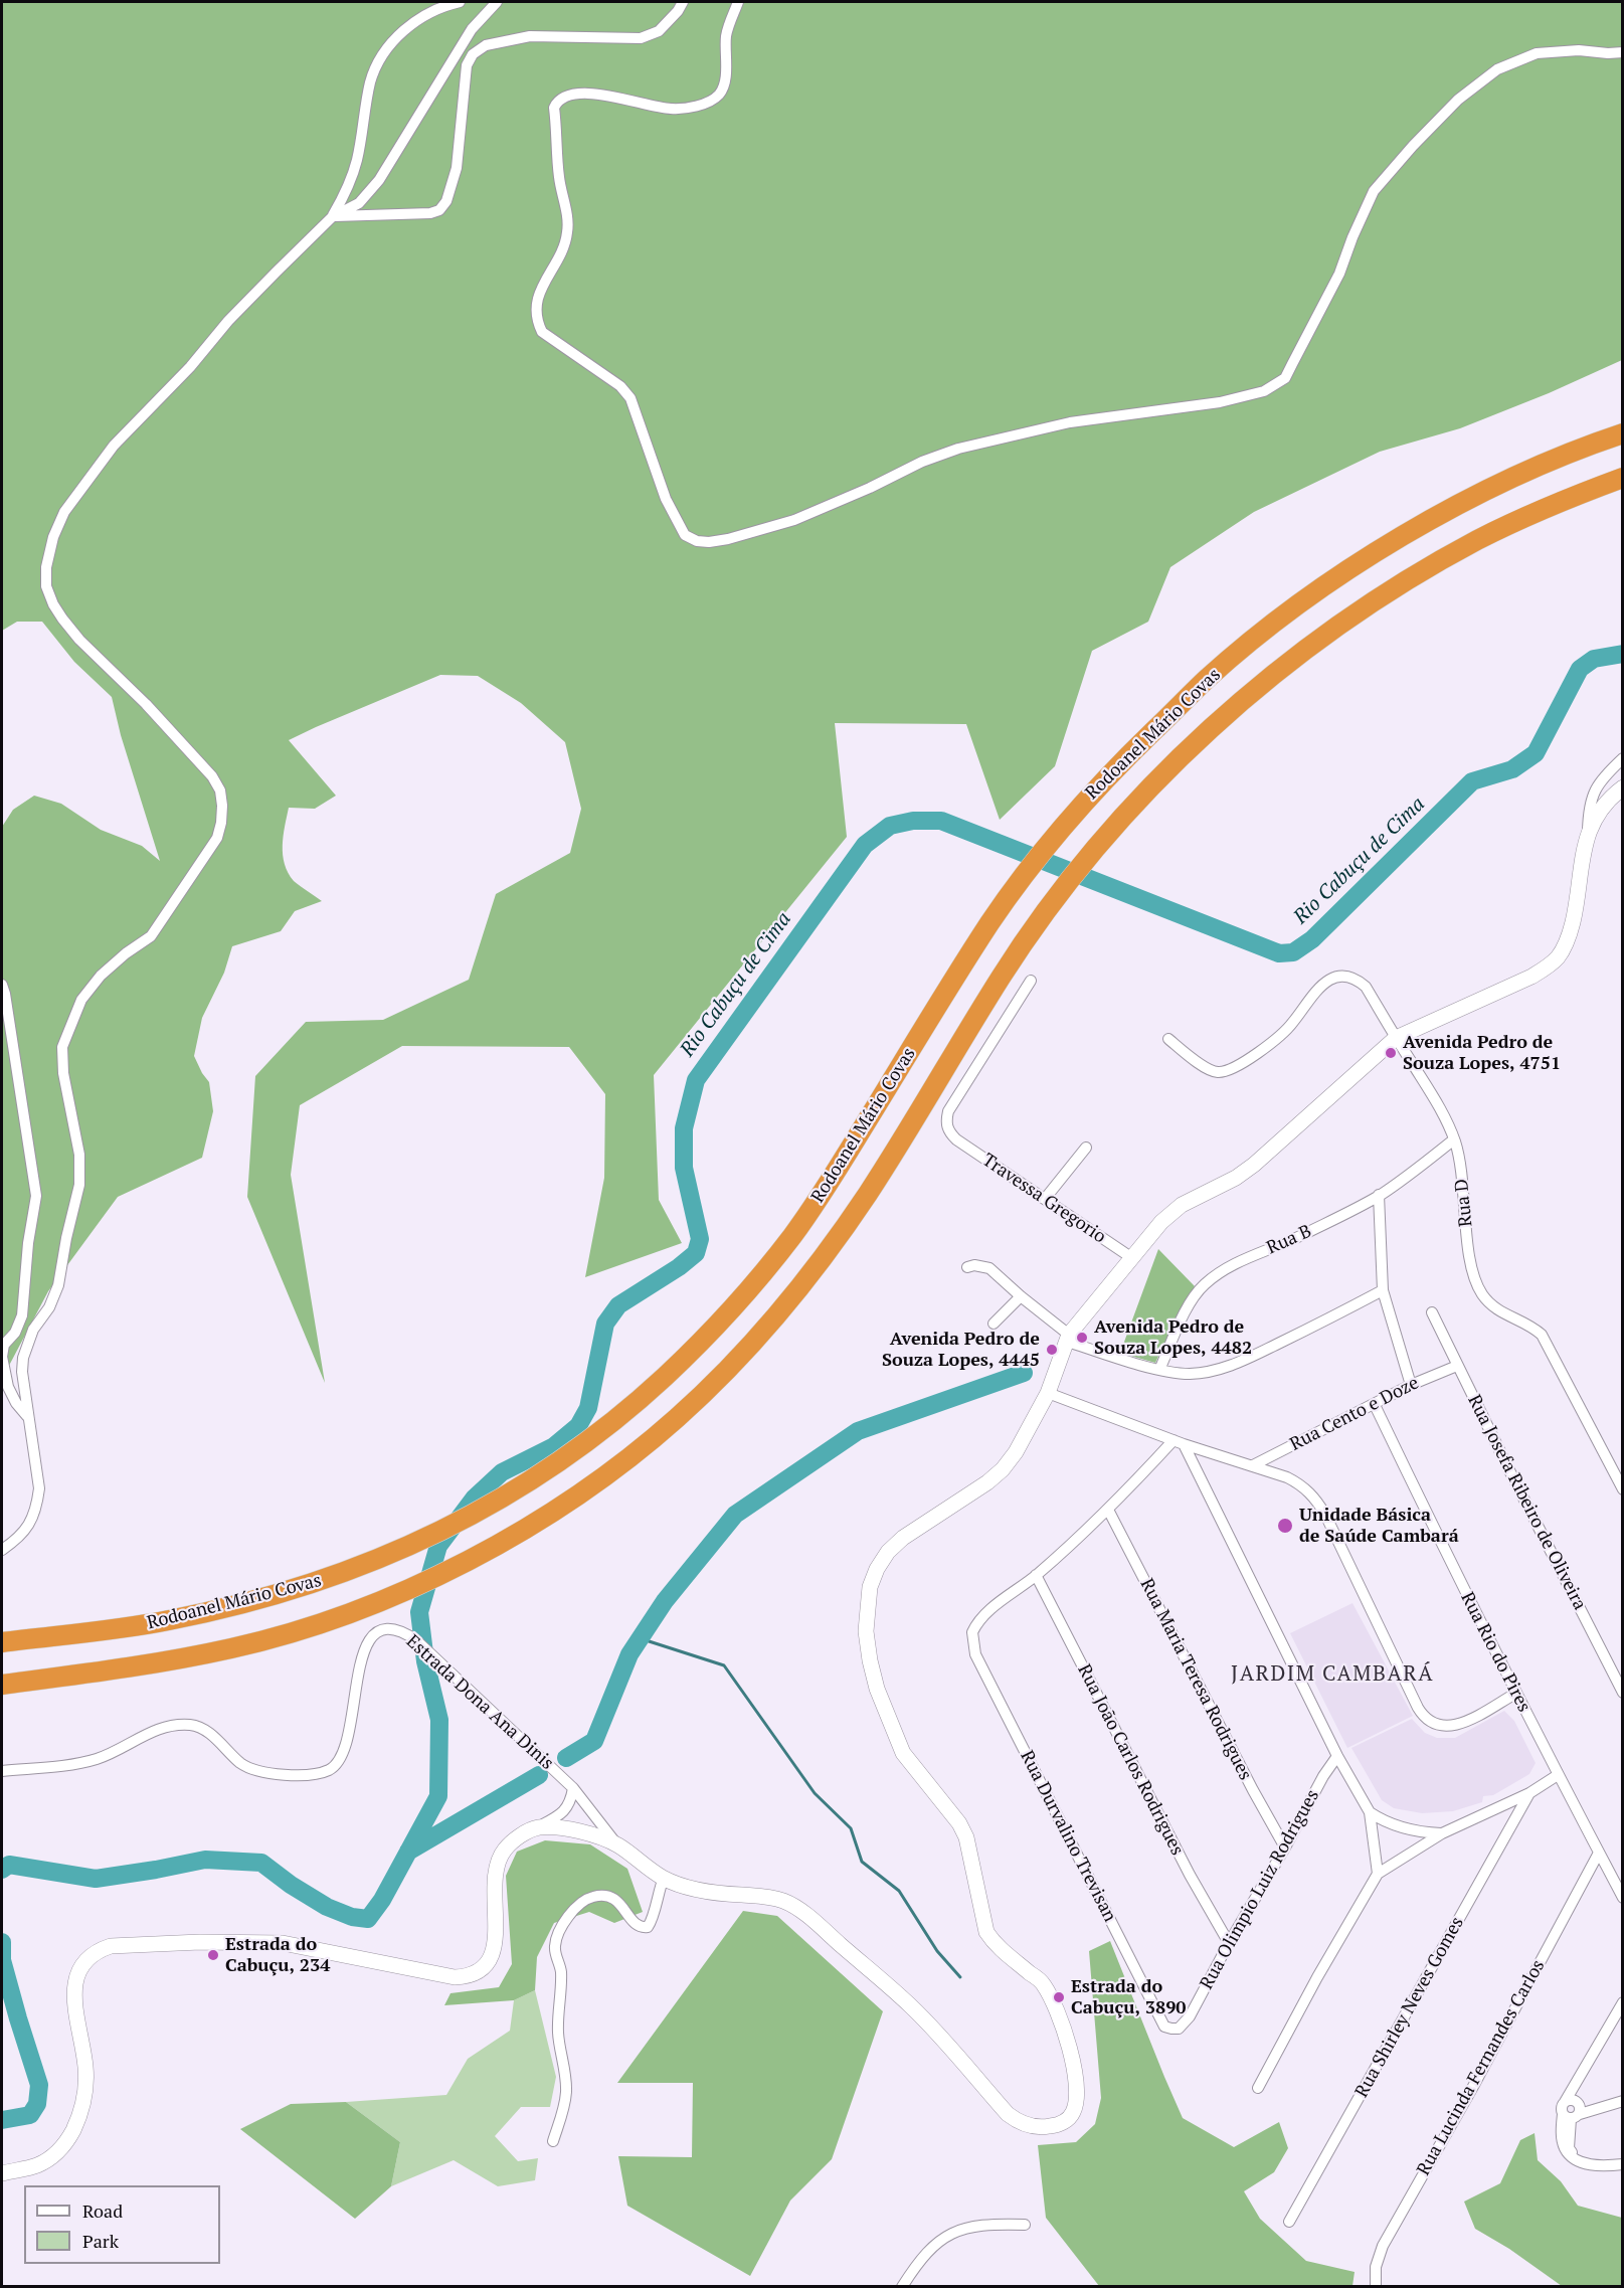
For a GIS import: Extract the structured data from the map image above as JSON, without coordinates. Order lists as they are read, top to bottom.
{
  "streets": {
    "highway": ["Rodoanel Mário Covas"],
    "street": [
      "Travessa Gregorio",
      "Rua D",
      "Rua B",
      "Rua Cento e Doze",
      "Rua Josefa Ribeiro de Oliveira",
      "Rua Rio do Pires",
      "Rua Maria Teresa Rodrigues",
      "Estrada Dona Ana Dinis",
      "Rua João Carlos Rodrigues",
      "Rua Durvalino Trevisan",
      "Rua Olimpio Luiz Rodrigues",
      "Rua Shirley Neves Gomes",
      "Rua Lucinda Fernandes Carlos"
    ]
  },
  "crossings": [
    ["Rua D", "Rua B"],
    ["Rua Cento e Doze", "Rua Josefa Ribeiro de Oliveira"],
    ["Rua Cento e Doze", "Rua Rio do Pires"],
    ["Rua Rio do Pires", "Rua Lucinda Fernandes Carlos"],
    ["Rua Maria Teresa Rodrigues", "Rua Olimpio Luiz Rodrigues"],
    ["Rua João Carlos Rodrigues", "Rua Durvalino Trevisan"],
    ["Rua João Carlos Rodrigues", "Rua Olimpio Luiz Rodrigues"],
    ["Rua Durvalino Trevisan", "Rua Olimpio Luiz Rodrigues"]
  ],
  "districts": ["JARDIM CAMBARÁ"],
  "water": ["Rio Cabuçu de Cima"],
  "places": [
    "Avenida Pedro de Souza Lopes, 4751",
    "Avenida Pedro de Souza Lopes, 4482",
    "Avenida Pedro de Souza Lopes, 4445",
    "Unidade Básica de Saúde Cambará",
    "Estrada do Cabuçu, 234",
    "Estrada do Cabuçu, 3890"
  ],
  "legend": ["Road", "Park"]
}
